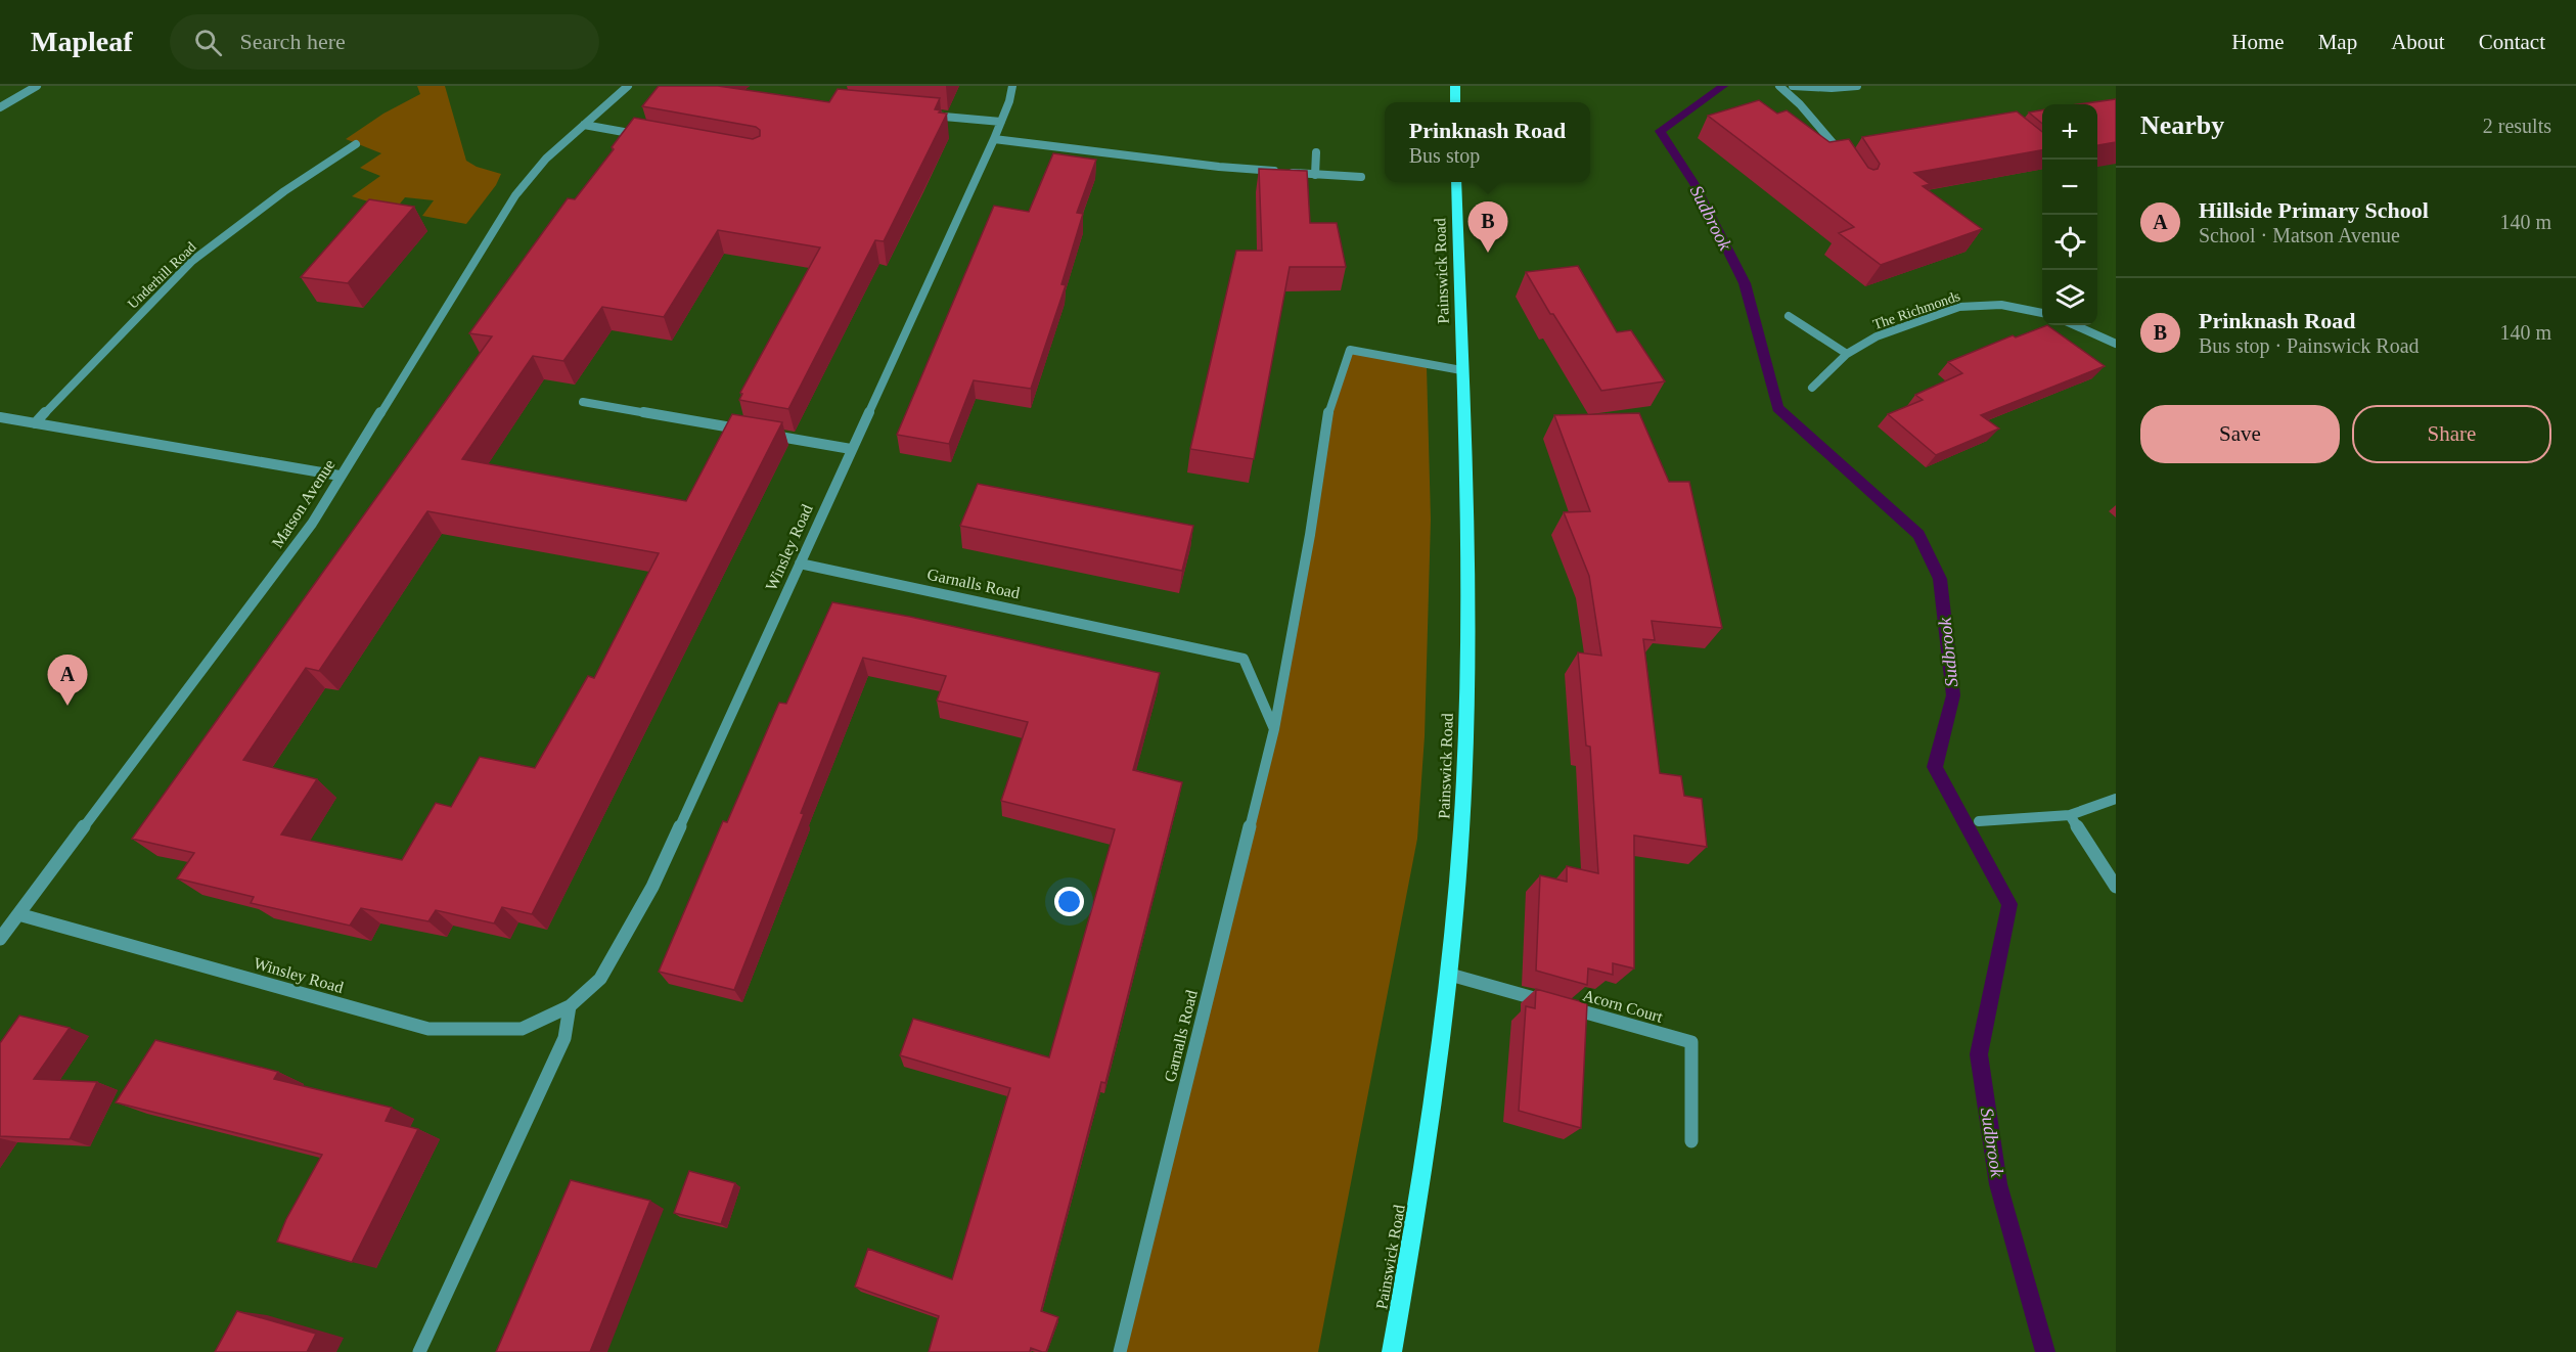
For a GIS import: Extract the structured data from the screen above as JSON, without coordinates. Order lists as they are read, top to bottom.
{
  "streets": {
    "main road": ["Painswick Road"],
    "street": [
      "Underhill Road",
      "The Richmonds",
      "Matson Avenue",
      "Winsley Road",
      "Garnalls Road",
      "Acorn Court"
    ]
  },
  "crossings": [
    ["Painswick Road", "Garnalls Road"],
    ["Painswick Road", "Acorn Court"],
    ["Matson Avenue", "Winsley Road"],
    ["Winsley Road", "Garnalls Road"]
  ],
  "water": ["Sudbrook"],
  "page": {
    "header": "Mapleaf",
    "search": "Search here",
    "nav": [
      "Home",
      "Map",
      "About",
      "Contact"
    ],
    "heading": ["Nearby", "2 results"],
    "popup": ["Prinknash Road", "Bus stop"],
    "map_buttons": ["+", "−"],
    "list": [
      {
        "mark": "A",
        "name": "Hillside Primary School",
        "note": "School · Matson Avenue",
        "value": "140 m"
      },
      {
        "mark": "B",
        "name": "Prinknash Road",
        "note": "Bus stop · Painswick Road",
        "value": "140 m"
      }
    ],
    "pins": ["B", "A"],
    "buttons": ["Save", "Share"]
  }
}
